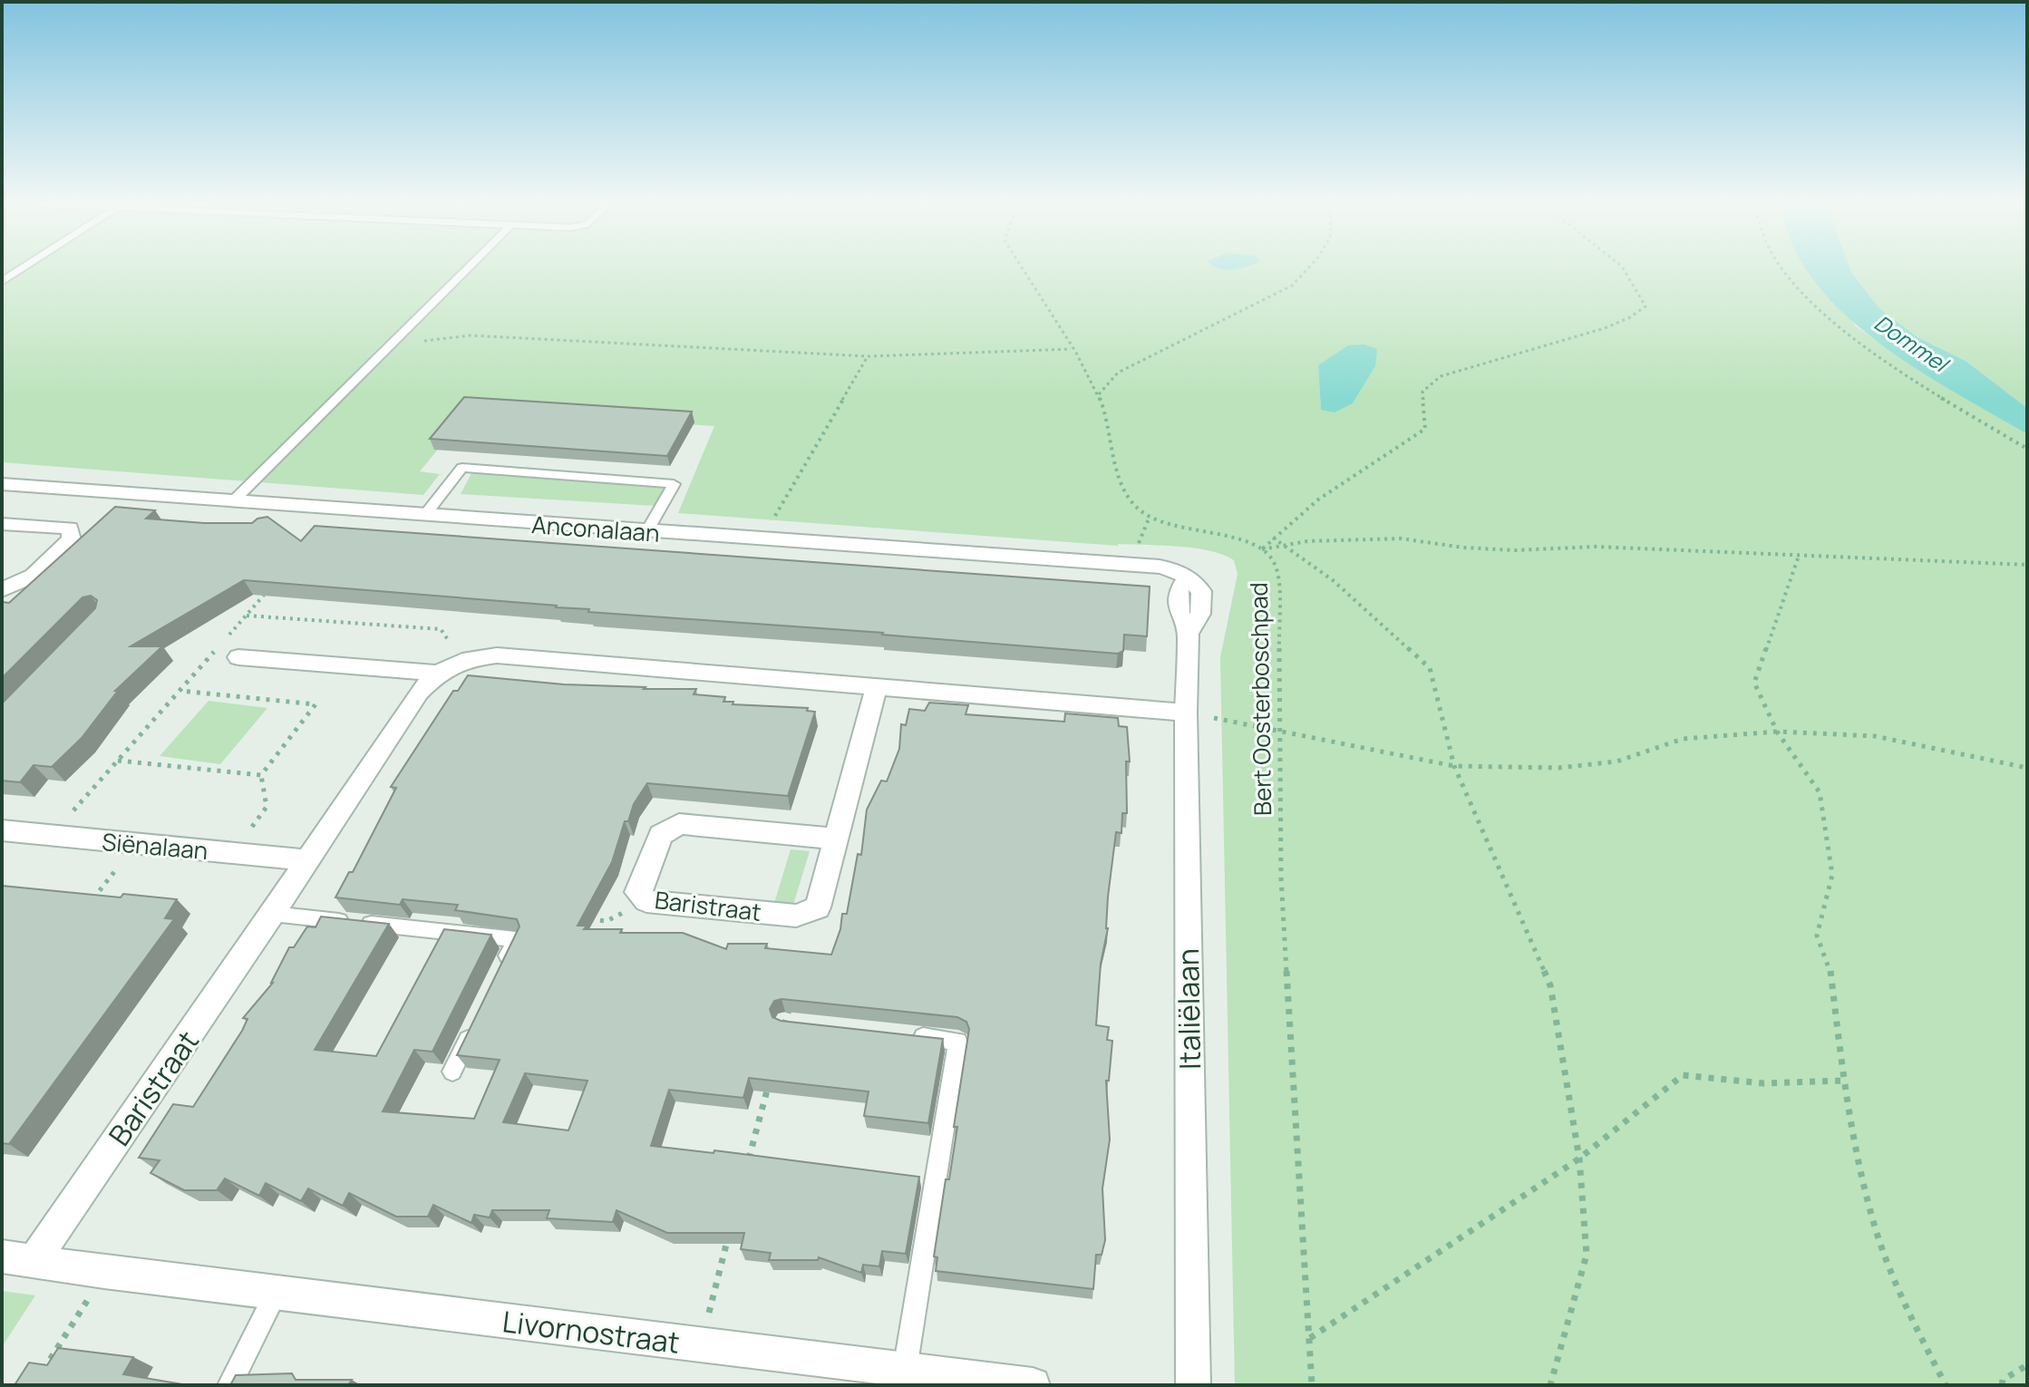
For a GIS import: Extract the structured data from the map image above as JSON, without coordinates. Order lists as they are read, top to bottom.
{
  "streets": {
    "street": [
      "Anconalaan",
      "Siënalaan",
      "Baristraat",
      "Italiëlaan",
      "Livornostraat"
    ],
    "path": ["Bert Oosterboschpad"]
  },
  "crossings": [
    ["Anconalaan", "Italiëlaan"],
    ["Siënalaan", "Baristraat"],
    ["Baristraat", "Italiëlaan"],
    ["Baristraat", "Livornostraat"]
  ],
  "water": ["Dommel"]
}
